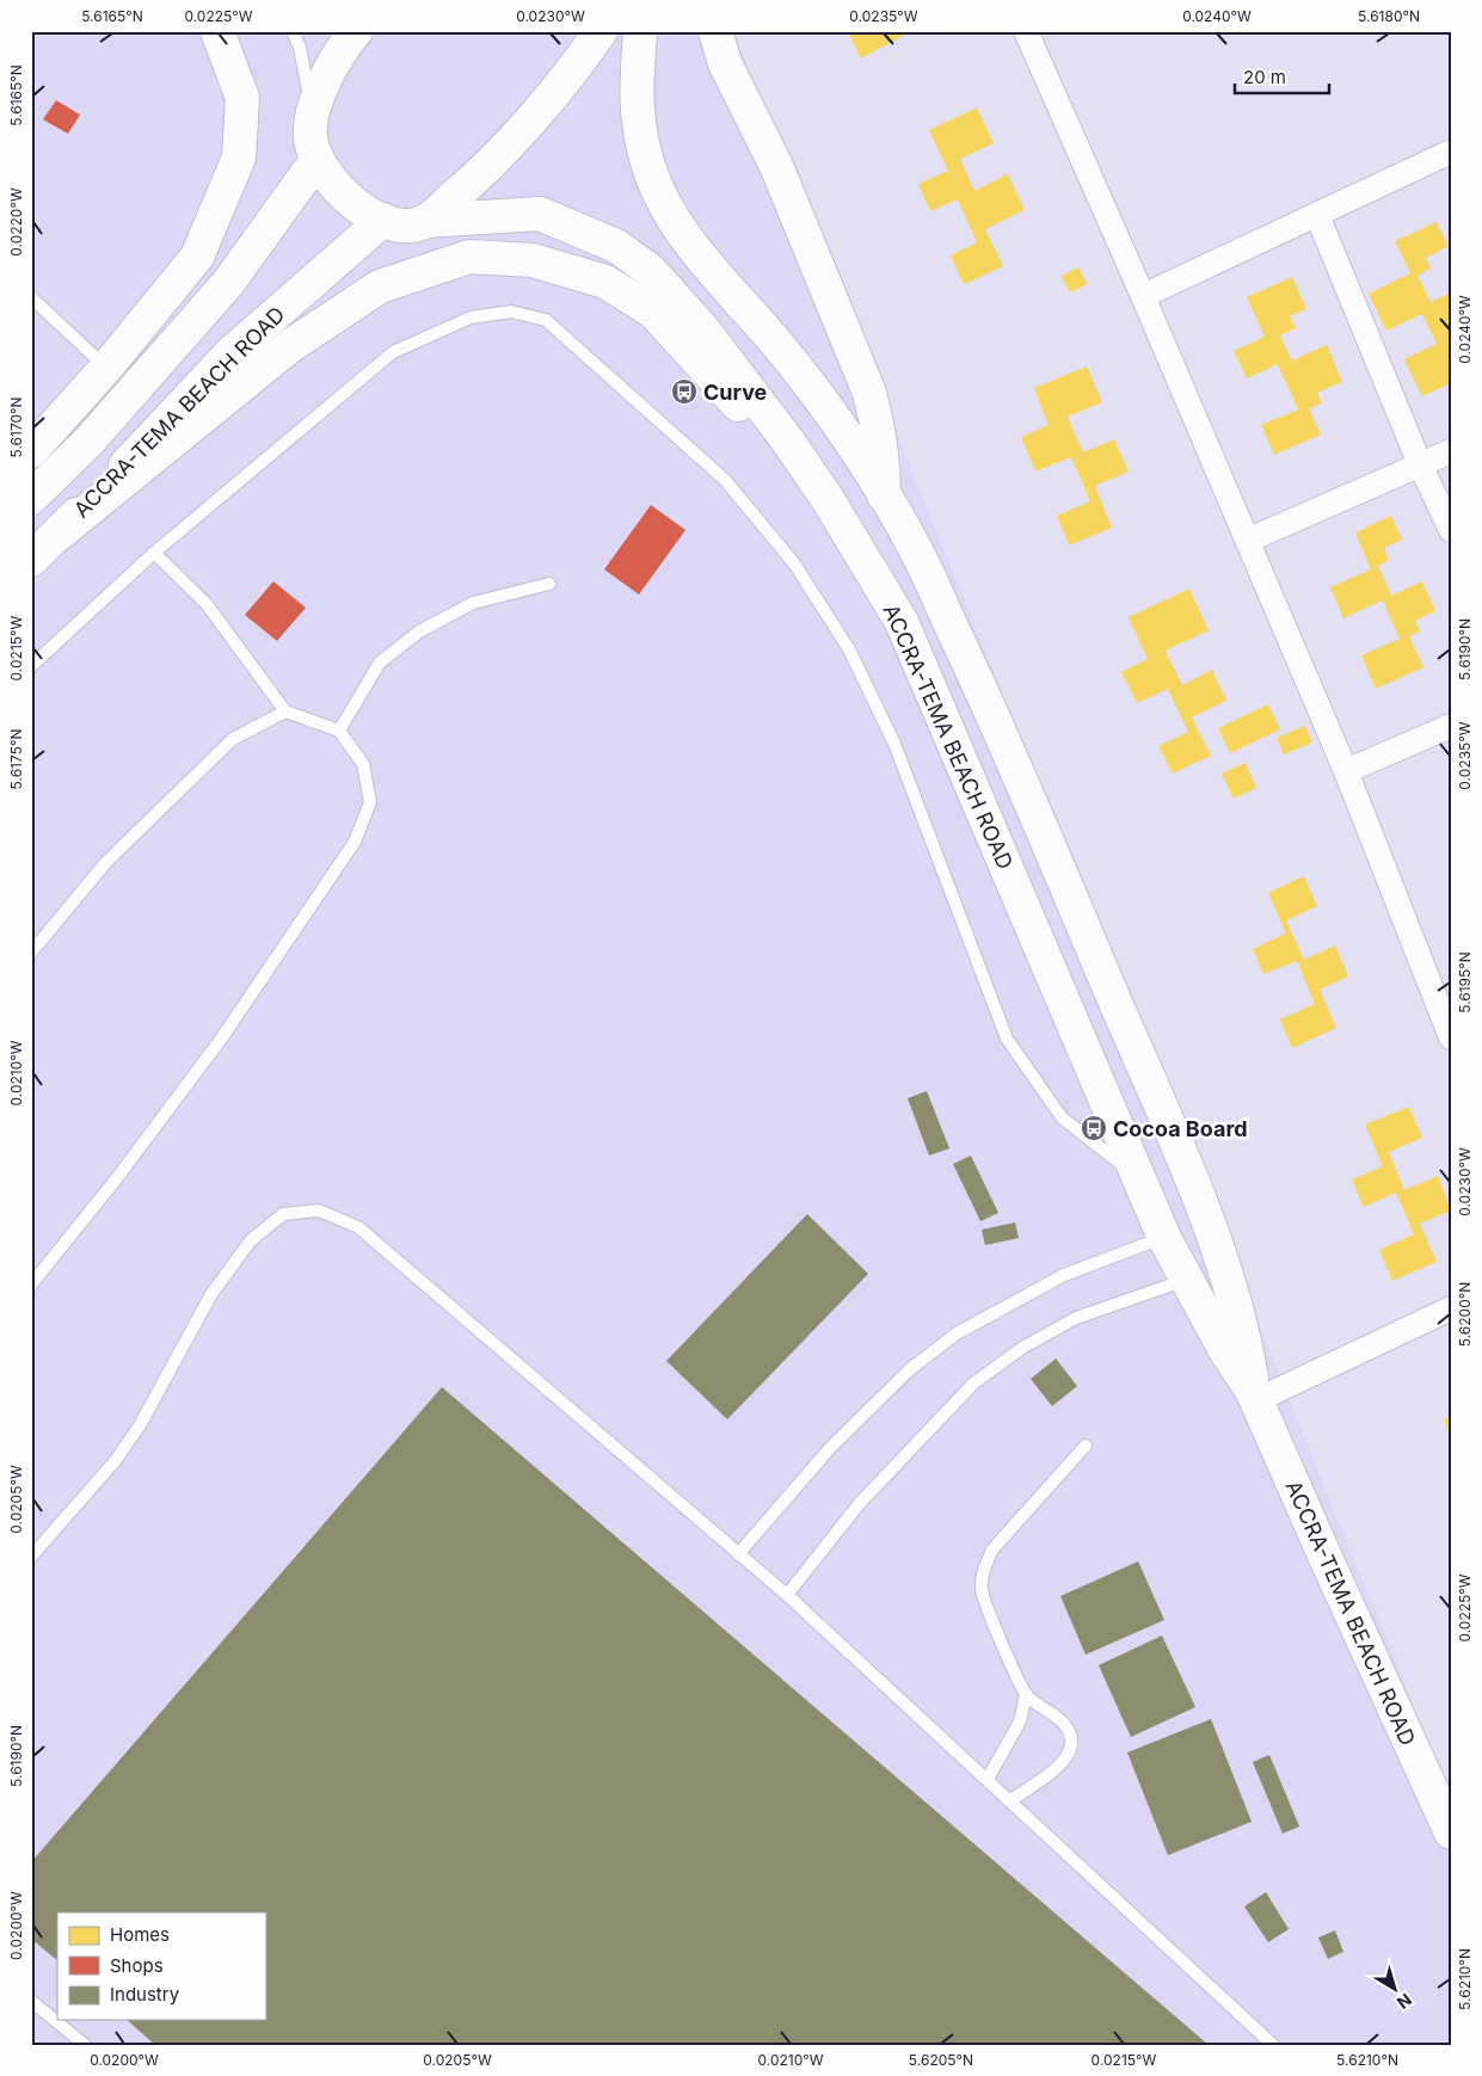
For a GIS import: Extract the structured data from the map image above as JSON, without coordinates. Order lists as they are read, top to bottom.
{
  "streets": {
    "main road": ["ACCRA-TEMA BEACH ROAD"]
  },
  "places": {
    "bus stop": ["Curve", "Cocoa Board"]
  },
  "legend": ["Homes", "Shops", "Industry"],
  "scale_bar": "20 m",
  "north": "bottom right",
  "coordinates": [
    "5.6165°N",
    "0.0225°W",
    "0.0230°W",
    "0.0235°W",
    "0.0240°W",
    "5.6180°N",
    "0.0220°W",
    "5.6170°N",
    "0.0215°W",
    "5.6190°N",
    "5.6175°N",
    "5.6195°N",
    "0.0210°W",
    "5.6200°N",
    "0.0205°W",
    "0.0200°W",
    "5.6210°N",
    "5.6205°N"
  ]
}
